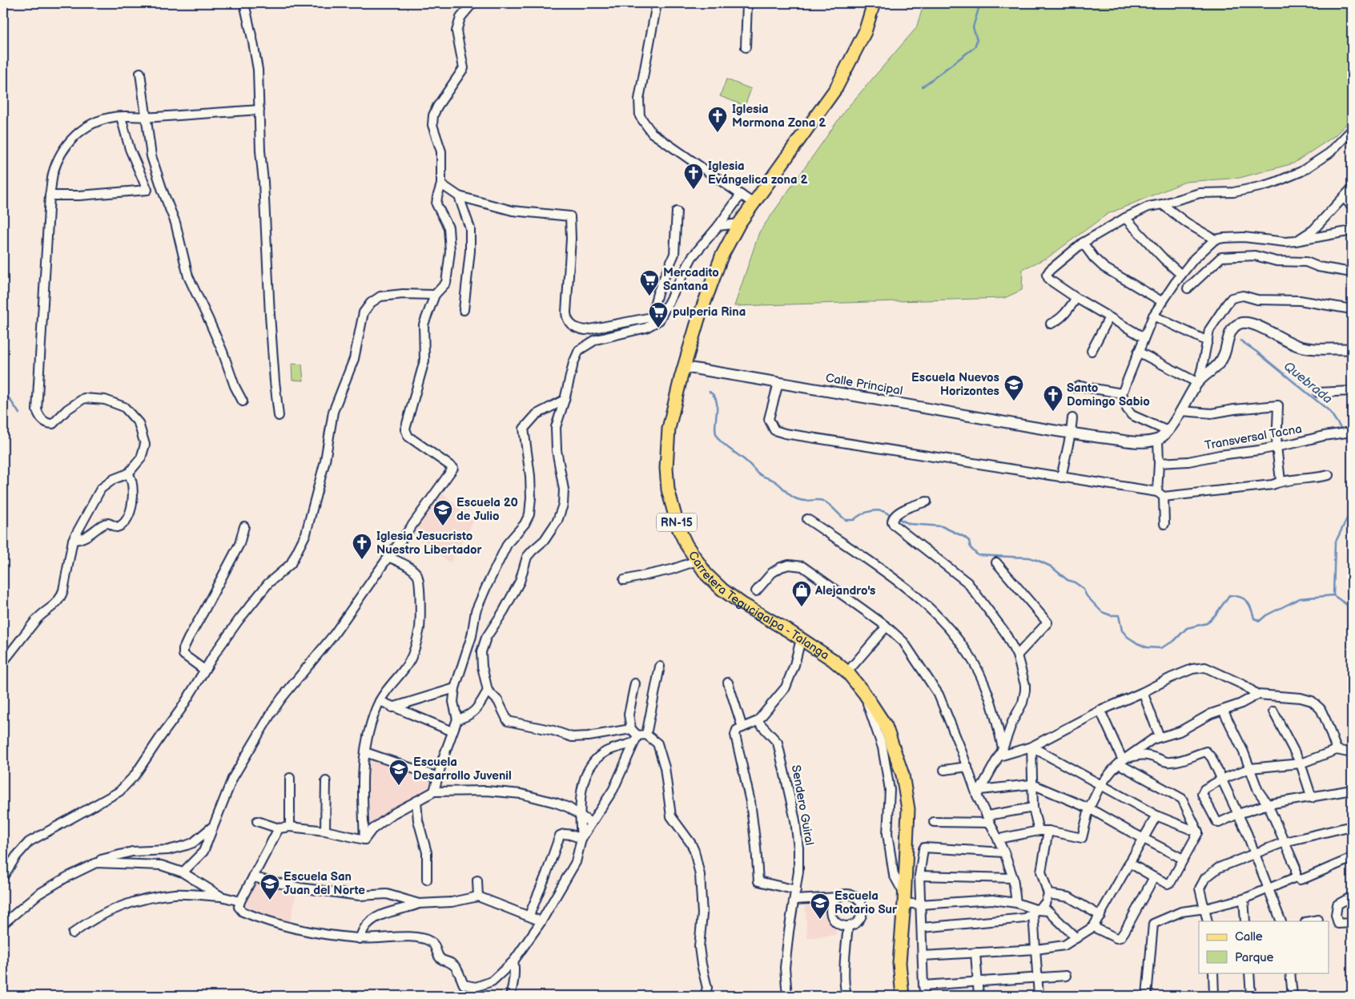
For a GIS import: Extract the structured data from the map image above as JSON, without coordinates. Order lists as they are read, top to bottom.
{
  "streets": {
    "main road": ["RN-15", "Carretera Tegucigalpa - Talanga"],
    "street": ["Calle Principal", "Transversal Tacna", "Sendero Guiral"]
  },
  "crossings": [
    ["Calle Principal", "Carretera Tegucigalpa - Talanga"]
  ],
  "water": ["Quebrada"],
  "places": {
    "church": [
      "Iglesia Mormona Zona 2",
      "Iglesia Evángelica zona 2",
      "Santo Domingo Sabio",
      "Iglesia Jesucristo Nuestro Libertador"
    ],
    "supermarket": ["Mercadito Santana", "pulperia Rina"],
    "school or university": [
      "Escuela Nuevos Horizontes",
      "Escuela 20 de Julio",
      "Escuela Desarrollo Juvenil",
      "Escuela San Juan del Norte",
      "Escuela Rotario Sur"
    ],
    "shop": ["Alejandro's"]
  },
  "legend": ["Calle", "Parque"]
}
